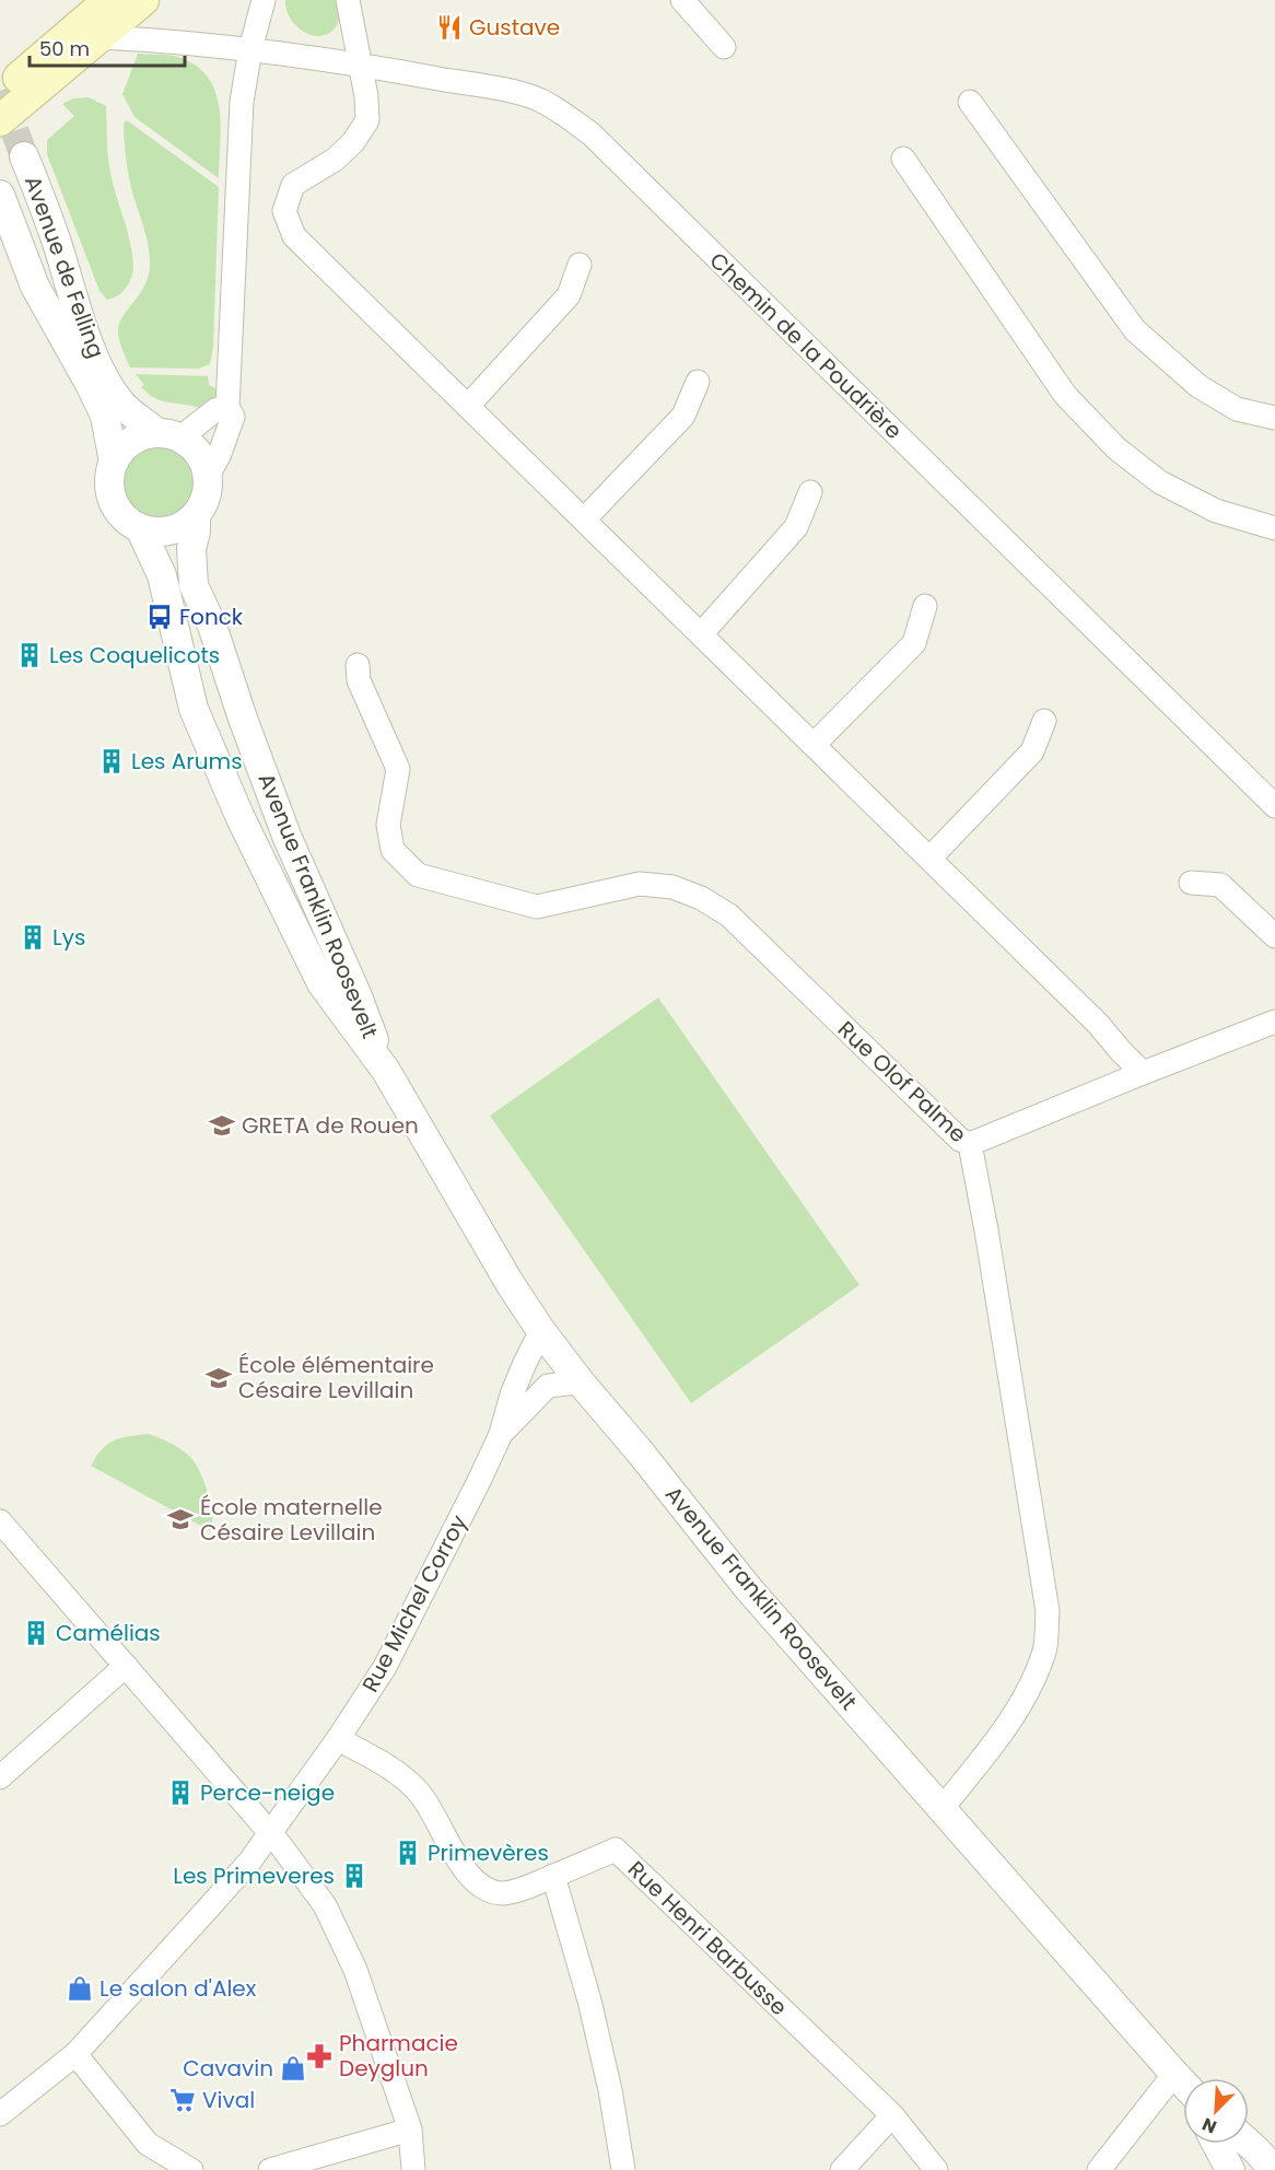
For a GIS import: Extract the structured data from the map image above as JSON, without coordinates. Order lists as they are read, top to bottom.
{
  "streets": {
    "street": [
      "Avenue de Felling",
      "Chemin de la Poudrière",
      "Avenue Franklin Roosevelt",
      "Rue Olof Palme",
      "Rue Michel Corroy",
      "Rue Henri Barbusse"
    ]
  },
  "crossings": [
    ["Avenue de Felling", "Avenue Franklin Roosevelt"],
    ["Avenue Franklin Roosevelt", "Rue Olof Palme"],
    ["Avenue Franklin Roosevelt", "Rue Michel Corroy"],
    ["Rue Michel Corroy", "Rue Henri Barbusse"]
  ],
  "places": {
    "restaurant": ["Gustave"],
    "bus stop": ["Fonck"],
    "building": [
      "Les Coquelicots",
      "Les Arums",
      "Lys",
      "Camélias",
      "Perce-neige",
      "Primevères",
      "Les Primeveres"
    ],
    "school or university": ["GRETA de Rouen", "École élémentaire Césaire Levillain", "École maternelle Césaire Levillain"],
    "shop": ["Le salon d'Alex", "Cavavin"],
    "pharmacy": ["Pharmacie Deyglun"],
    "supermarket": ["Vival"]
  },
  "scale_bar": "50 m",
  "north": "bottom left"
}
